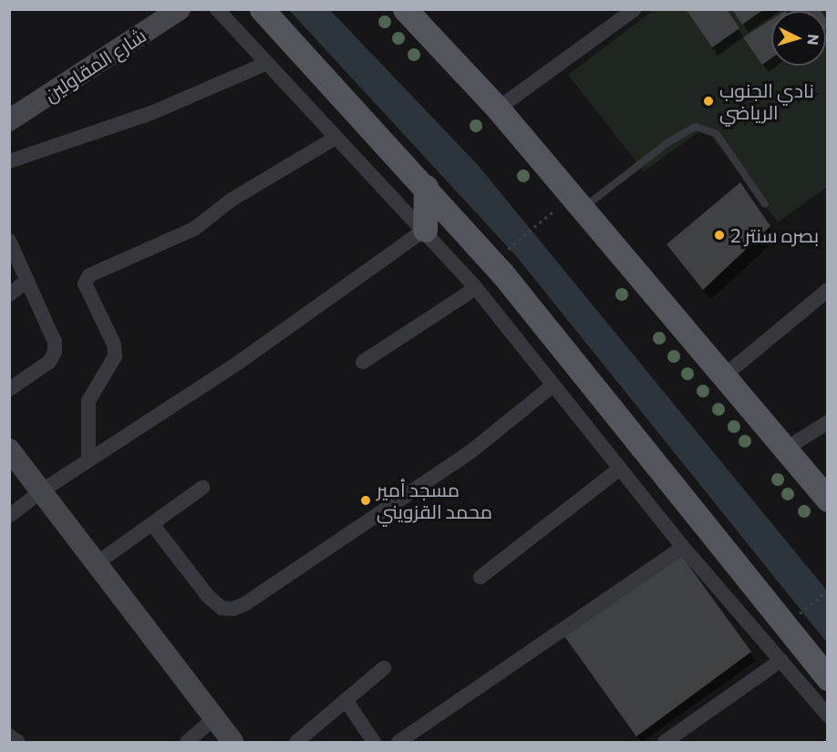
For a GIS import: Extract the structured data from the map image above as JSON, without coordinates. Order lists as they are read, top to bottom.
{
  "streets": {
    "street": ["شارع المقاولين"]
  },
  "places": ["نادي الجنوب الرياضي", "بصره سنتر 2", "مسجد أمير محمد القزويني"],
  "north": "right"
}
